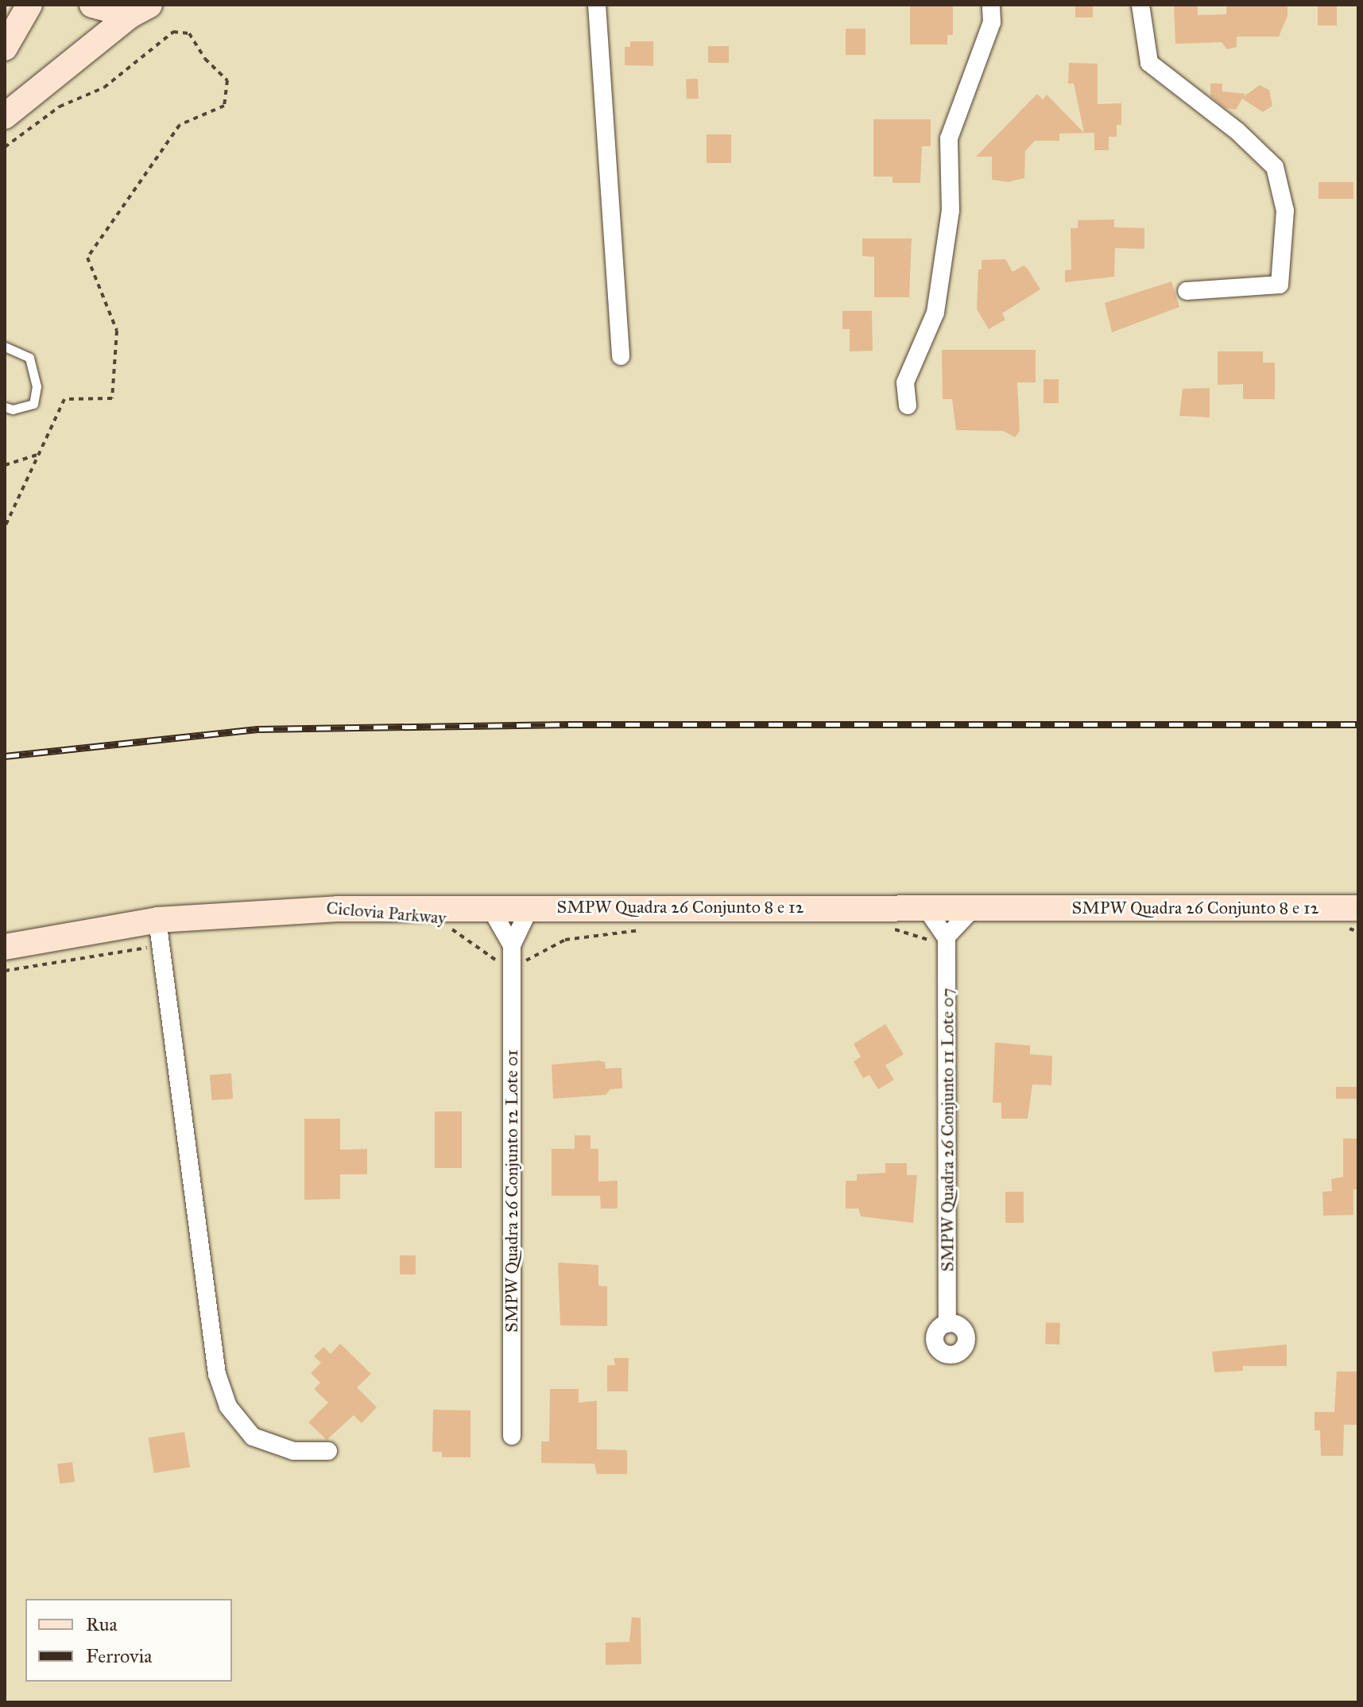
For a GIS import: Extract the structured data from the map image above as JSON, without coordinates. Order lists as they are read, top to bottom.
{
  "streets": {
    "street": ["SMPW Quadra 26 Conjunto 8 e 12", "SMPW Quadra 26 Conjunto 11 Lote 07", "SMPW Quadra 26 Conjunto 12 Lote 01"],
    "path": ["Ciclovia Parkway"]
  },
  "crossings": [
    ["SMPW Quadra 26 Conjunto 8 e 12", "SMPW Quadra 26 Conjunto 12 Lote 01"],
    ["Ciclovia Parkway", "SMPW Quadra 26 Conjunto 12 Lote 01"]
  ],
  "legend": ["Rua", "Ferrovia"]
}
